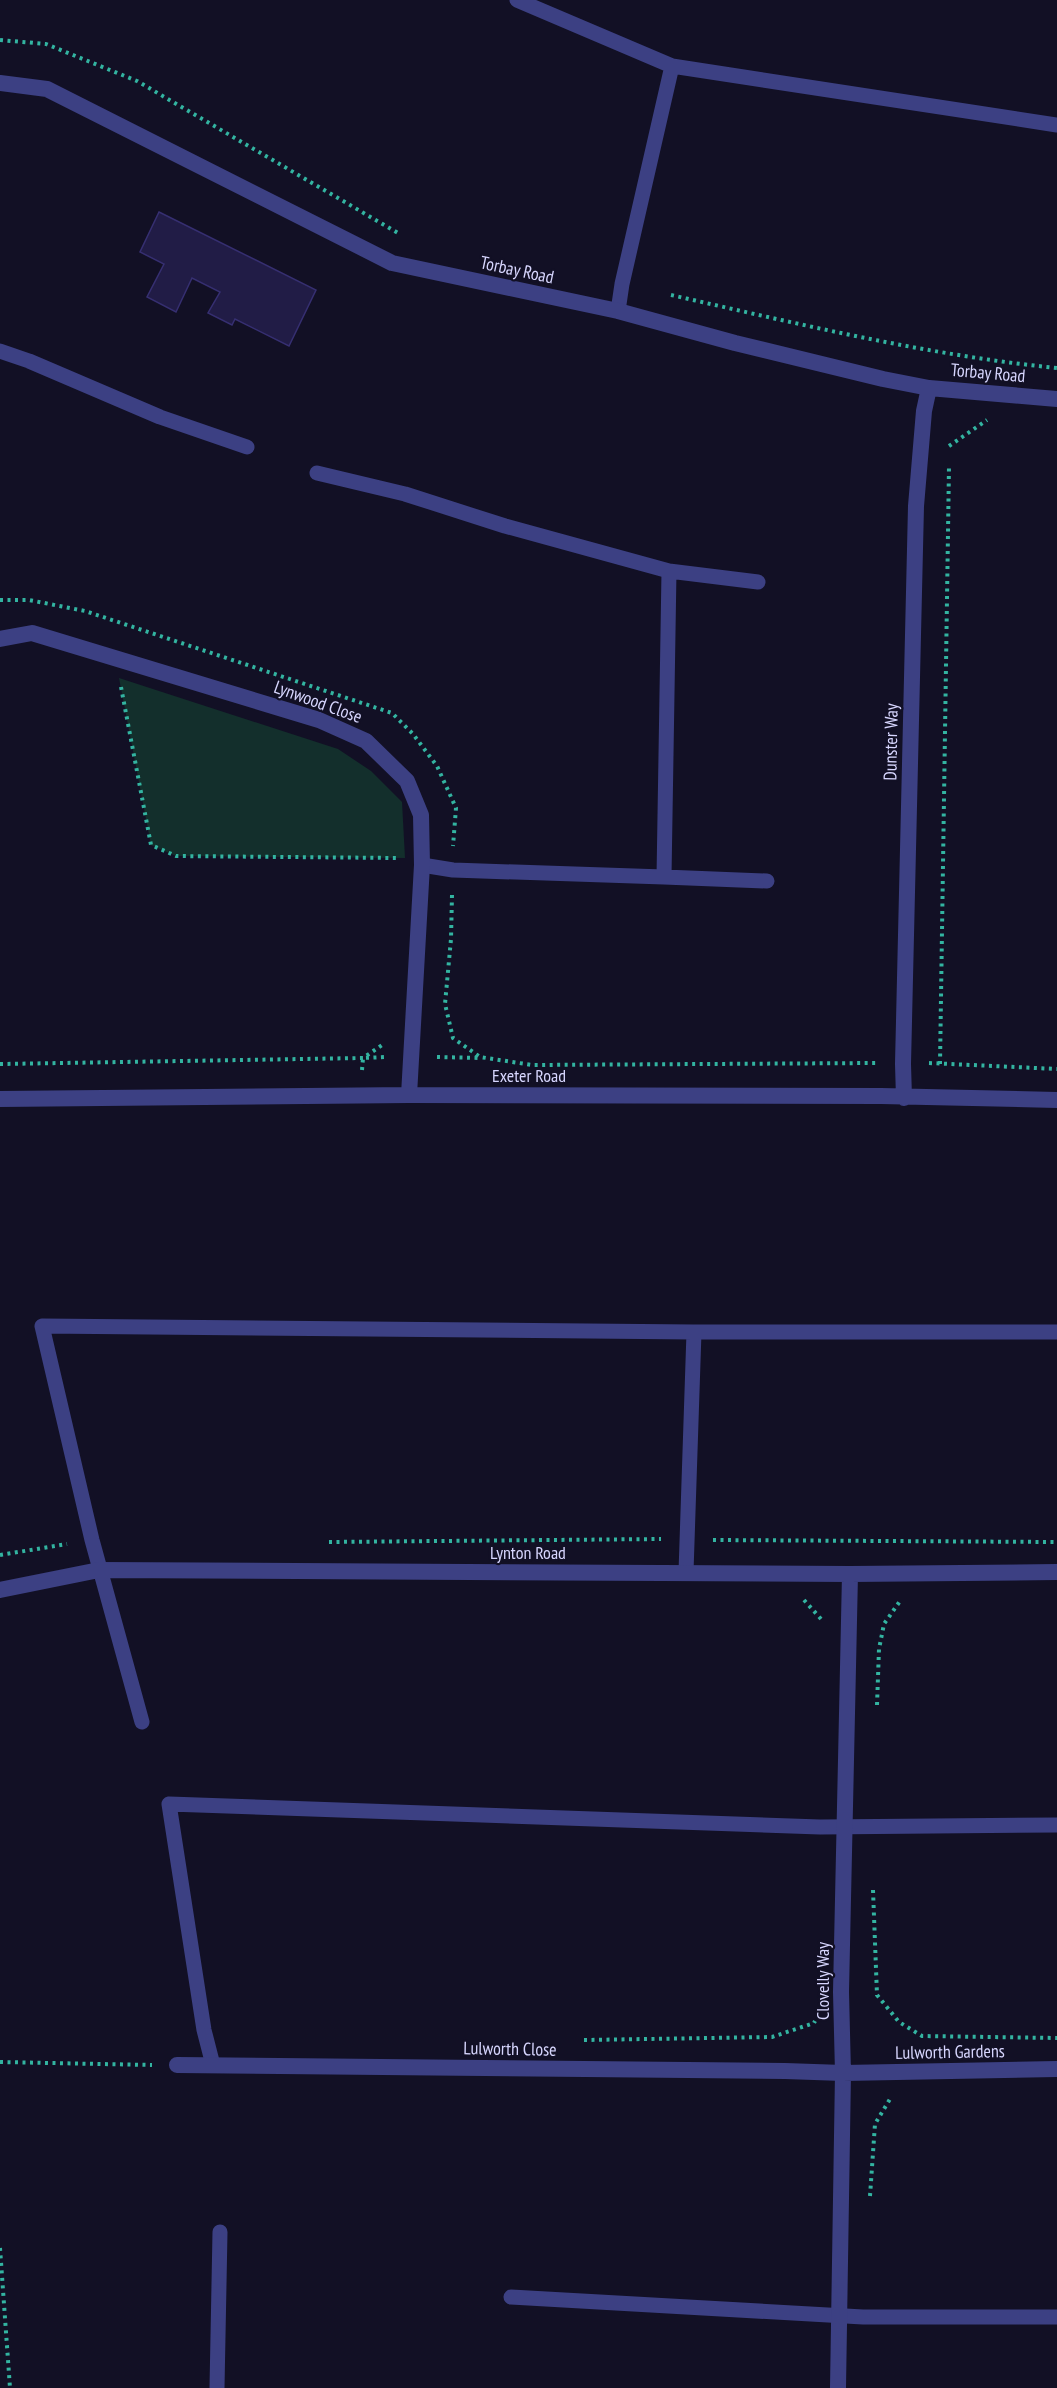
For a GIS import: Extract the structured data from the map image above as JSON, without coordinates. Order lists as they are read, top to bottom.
{
  "streets": {
    "street": [
      "Torbay Road",
      "Lynwood Close",
      "Dunster Way",
      "Exeter Road",
      "Lynton Road",
      "Clovelly Way",
      "Lulworth Close",
      "Lulworth Gardens"
    ]
  },
  "crossings": [
    ["Torbay Road", "Dunster Way"],
    ["Lynwood Close", "Exeter Road"],
    ["Dunster Way", "Exeter Road"],
    ["Lynton Road", "Clovelly Way"],
    ["Clovelly Way", "Lulworth Close"],
    ["Clovelly Way", "Lulworth Gardens"],
    ["Lulworth Close", "Lulworth Gardens"]
  ]
}
